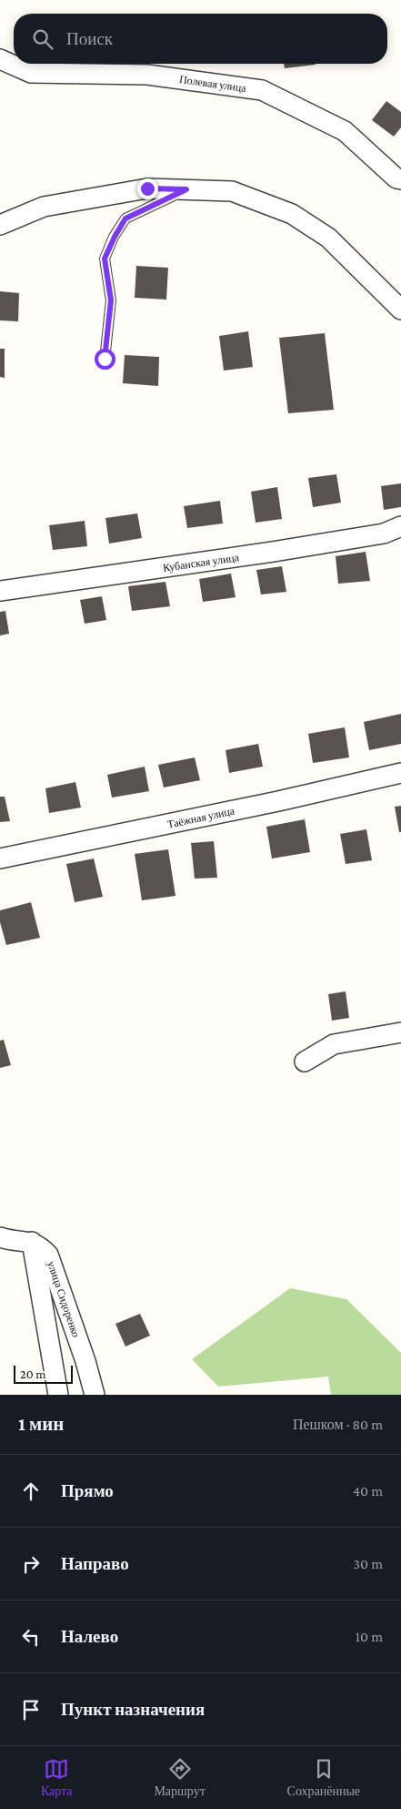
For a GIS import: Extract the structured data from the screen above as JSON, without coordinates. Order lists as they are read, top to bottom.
{
  "streets": {
    "street": [
      "Полевая улица",
      "Кубанская улица",
      "Таёжная улица",
      "улица Сидоренко"
    ]
  },
  "scale_bar": "20 m",
  "page": {
    "search": "Поиск",
    "scale": "20 m",
    "heading": ["1 мин", "Пешком · 80 m"],
    "list": [
      ["Прямо", "40 m"],
      ["Направо", "30 m"],
      ["Налево", "10 m"],
      "Пункт назначения"
    ],
    "nav": ["Карта", "Маршрут", "Сохранённые"]
  }
}
